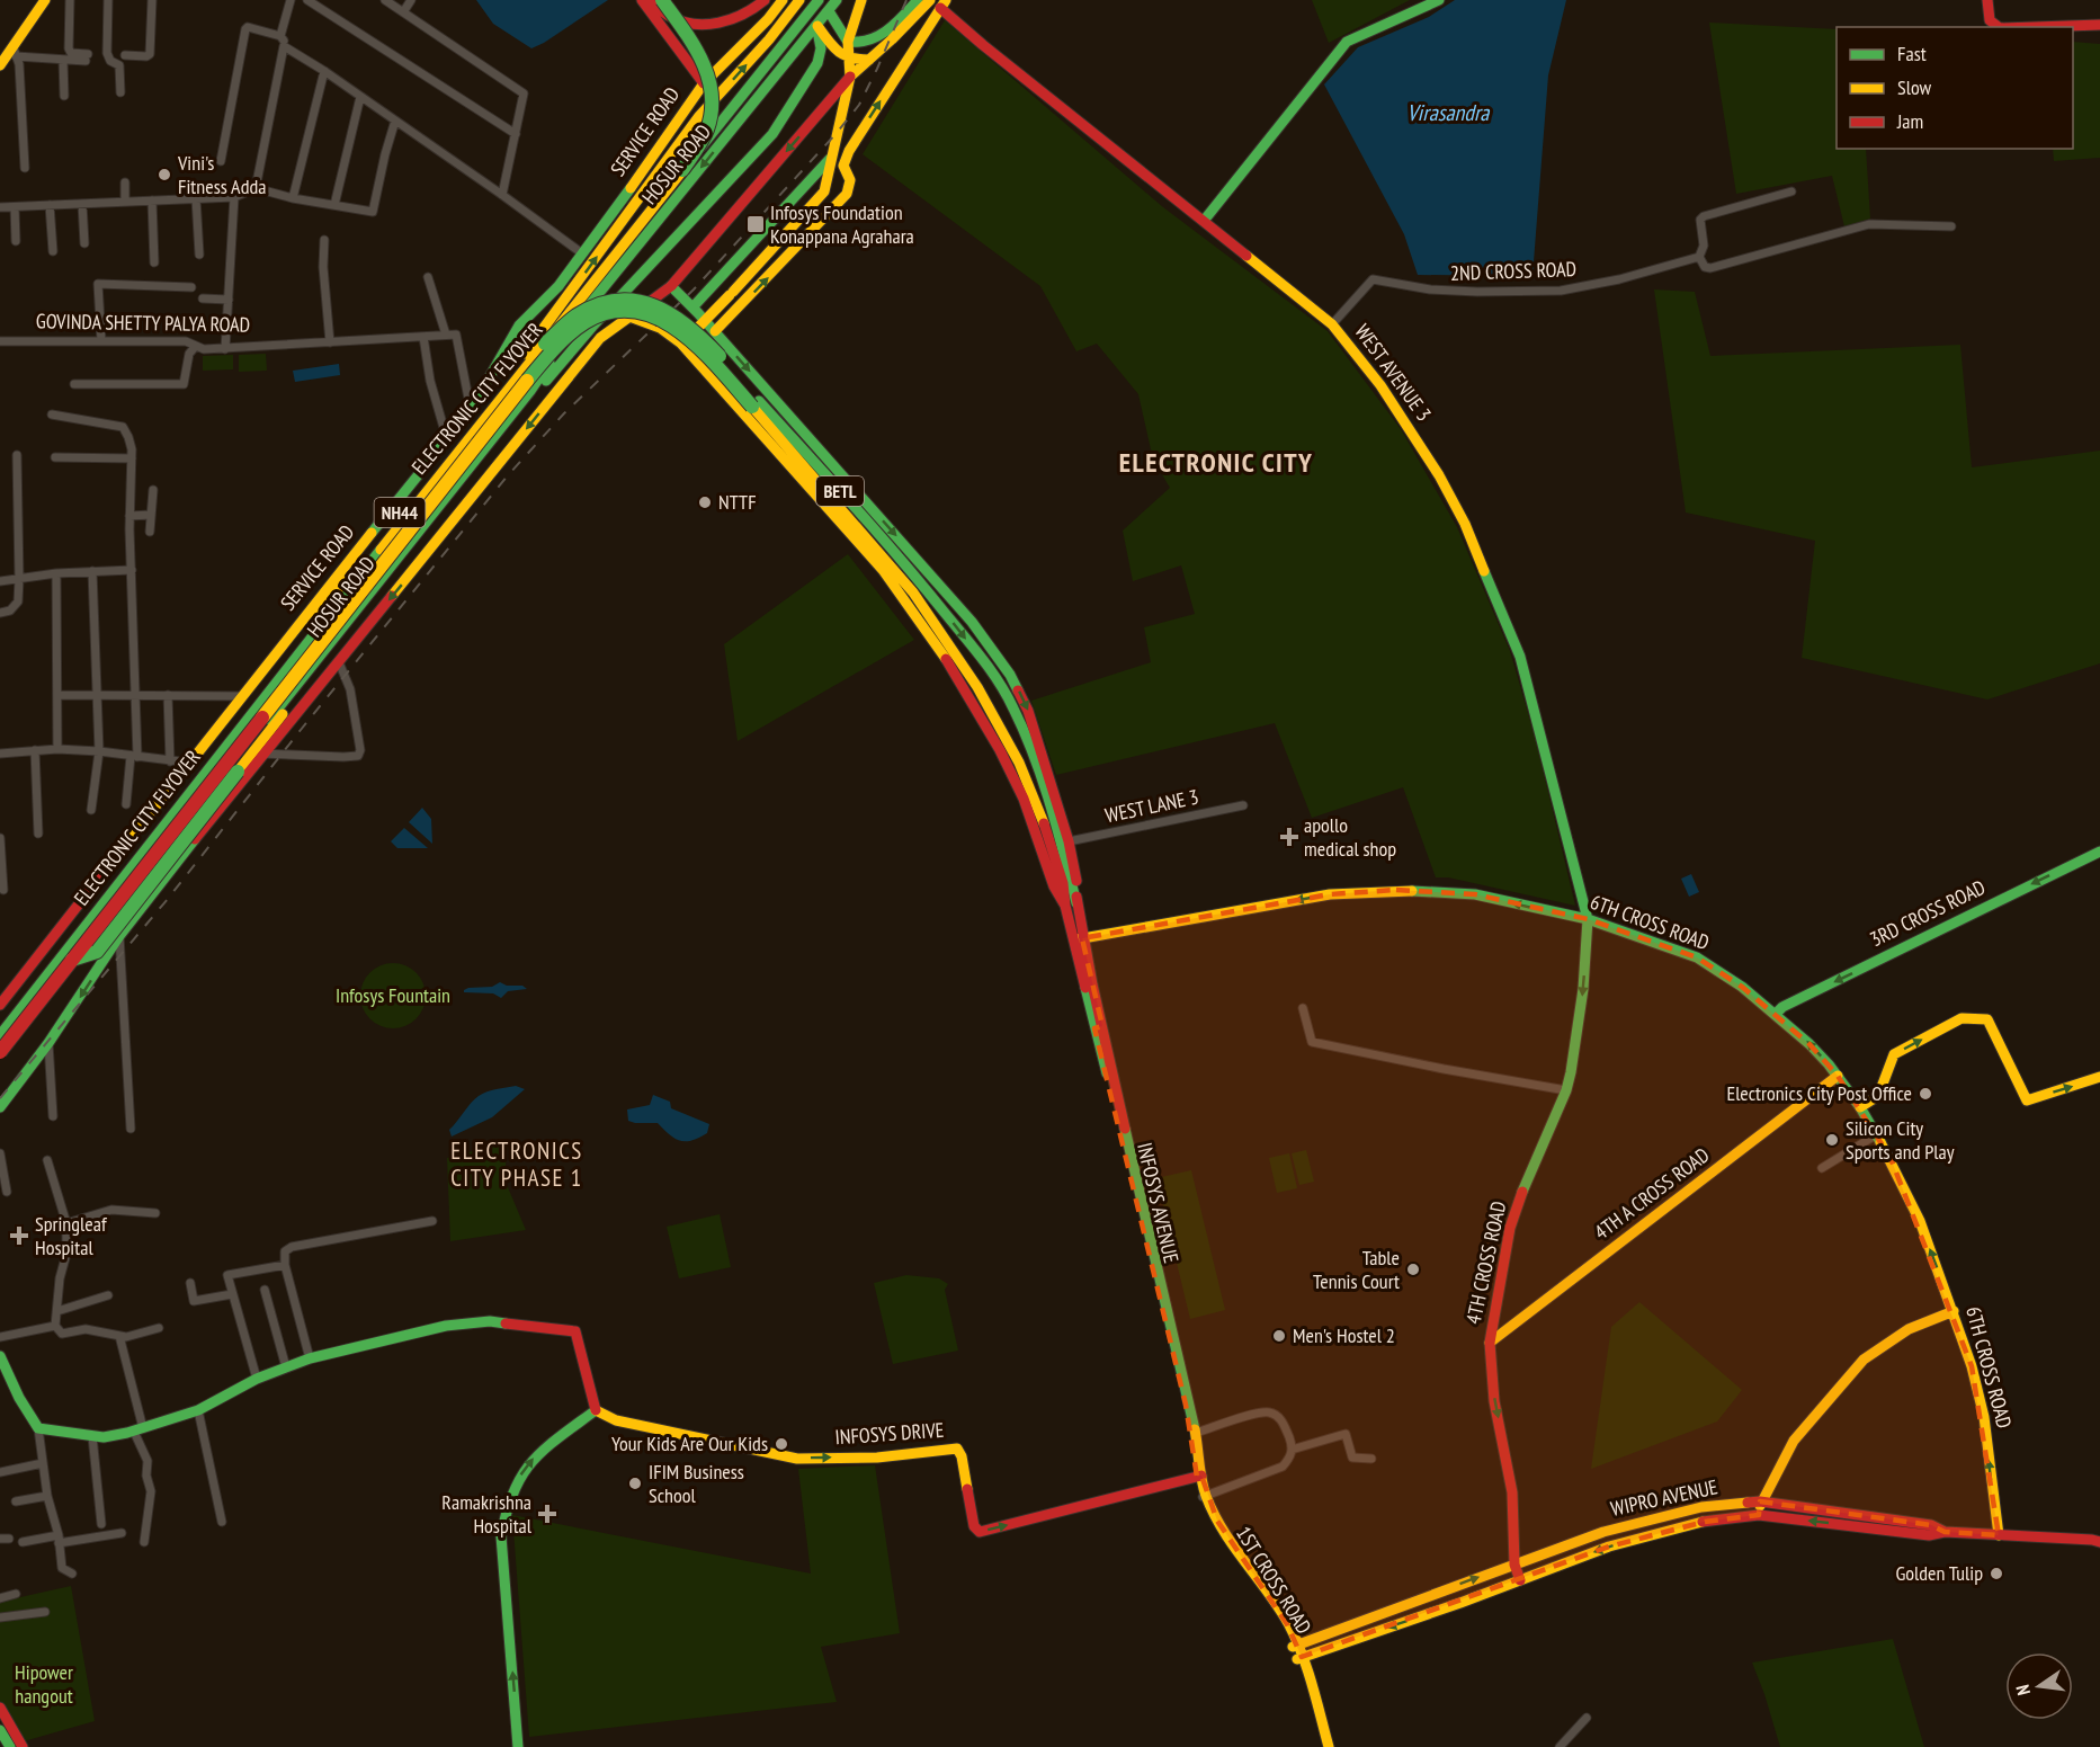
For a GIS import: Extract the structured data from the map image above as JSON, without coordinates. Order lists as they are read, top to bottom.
{
  "streets": {
    "main road": [
      "SERVICE ROAD",
      "HOSUR ROAD",
      "WEST AVENUE 3",
      "ELECTRONIC CITY FLYOVER",
      "BETL",
      "NH44",
      "3RD CROSS ROAD",
      "6TH CROSS ROAD",
      "4TH A CROSS ROAD",
      "INFOSYS AVENUE",
      "4TH CROSS ROAD",
      "INFOSYS DRIVE",
      "WIPRO AVENUE",
      "1ST CROSS ROAD"
    ],
    "street": ["2ND CROSS ROAD", "GOVINDA SHETTY PALYA ROAD", "WEST LANE 3"]
  },
  "crossings": [
    ["2ND CROSS ROAD", "WEST AVENUE 3"],
    ["WEST AVENUE 3", "6TH CROSS ROAD"],
    ["WEST AVENUE 3", "4TH CROSS ROAD"],
    ["ELECTRONIC CITY FLYOVER", "INFOSYS AVENUE"],
    ["3RD CROSS ROAD", "6TH CROSS ROAD"],
    ["6TH CROSS ROAD", "4TH A CROSS ROAD"],
    ["6TH CROSS ROAD", "INFOSYS AVENUE"],
    ["6TH CROSS ROAD", "4TH CROSS ROAD"],
    ["6TH CROSS ROAD", "WIPRO AVENUE"],
    ["4TH A CROSS ROAD", "4TH CROSS ROAD"],
    ["INFOSYS AVENUE", "INFOSYS DRIVE"],
    ["INFOSYS AVENUE", "1ST CROSS ROAD"],
    ["4TH CROSS ROAD", "WIPRO AVENUE"],
    ["INFOSYS DRIVE", "1ST CROSS ROAD"],
    ["WIPRO AVENUE", "1ST CROSS ROAD"]
  ],
  "one_way": [
    "3RD CROSS ROAD",
    "6TH CROSS ROAD",
    "4TH CROSS ROAD",
    "INFOSYS DRIVE"
  ],
  "districts": ["ELECTRONIC CITY", "ELECTRONICS CITY PHASE 1"],
  "water": ["Virasandra"],
  "parks": ["Infosys Fountain", "Hipower hangout"],
  "places": {
    "other": [
      "Vini's Fitness Adda",
      "NTTF",
      "Electronics City Post Office",
      "Silicon City Sports and Play",
      "Table Tennis Court",
      "Men's Hostel 2",
      "Your Kids Are Our Kids",
      "IFIM Business School",
      "Golden Tulip"
    ],
    "transit": ["Infosys Foundation Konappana Agrahara"],
    "health": ["apollo medical shop", "Springleaf Hospital", "Ramakrishna Hospital"]
  },
  "legend": ["Fast", "Slow", "Jam"],
  "north": "left"
}
